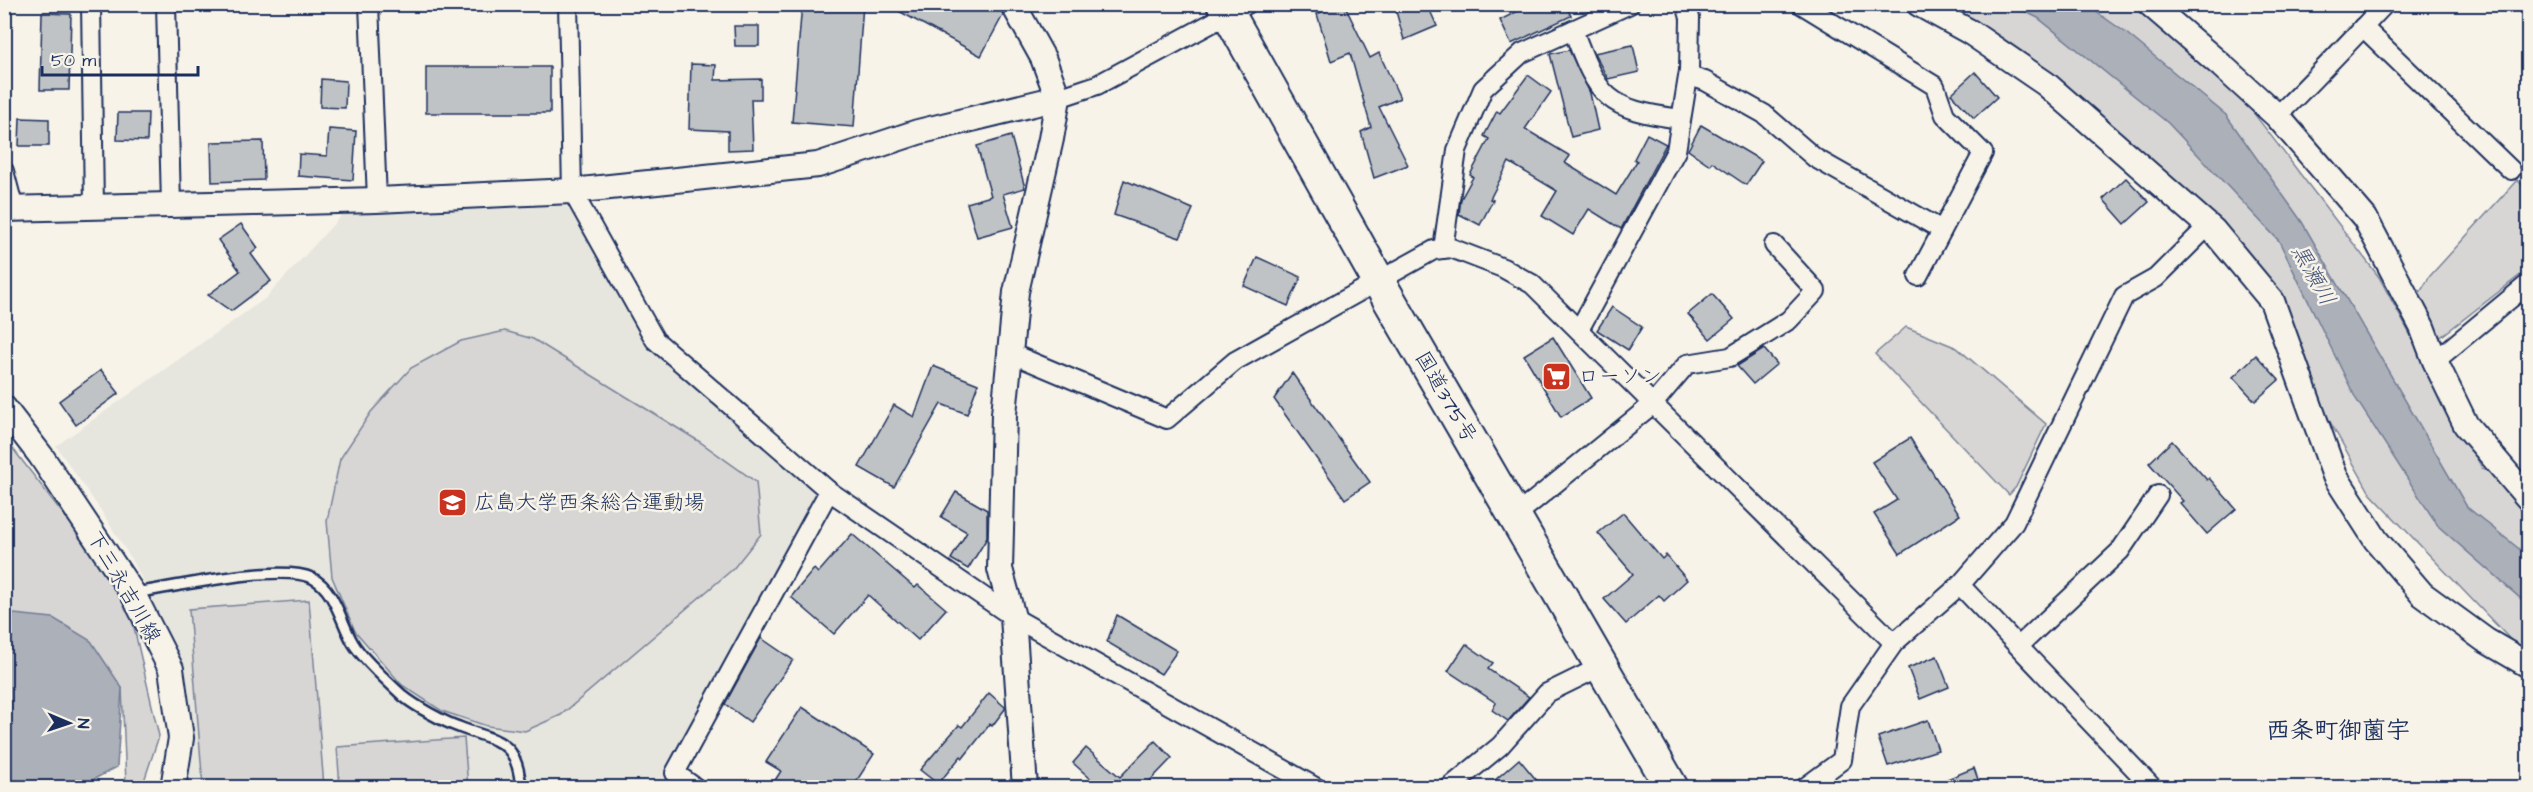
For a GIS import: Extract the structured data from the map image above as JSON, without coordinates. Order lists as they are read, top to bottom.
{
  "streets": {
    "highway": ["国道375号"],
    "street": ["下三永吉川線"]
  },
  "districts": ["西条町御薗宇"],
  "water": ["黒瀬川"],
  "places": {
    "supermarket": ["ローソン"],
    "school or university": ["広島大学西条総合運動場"]
  },
  "scale_bar": "50 m",
  "north": "right"
}
